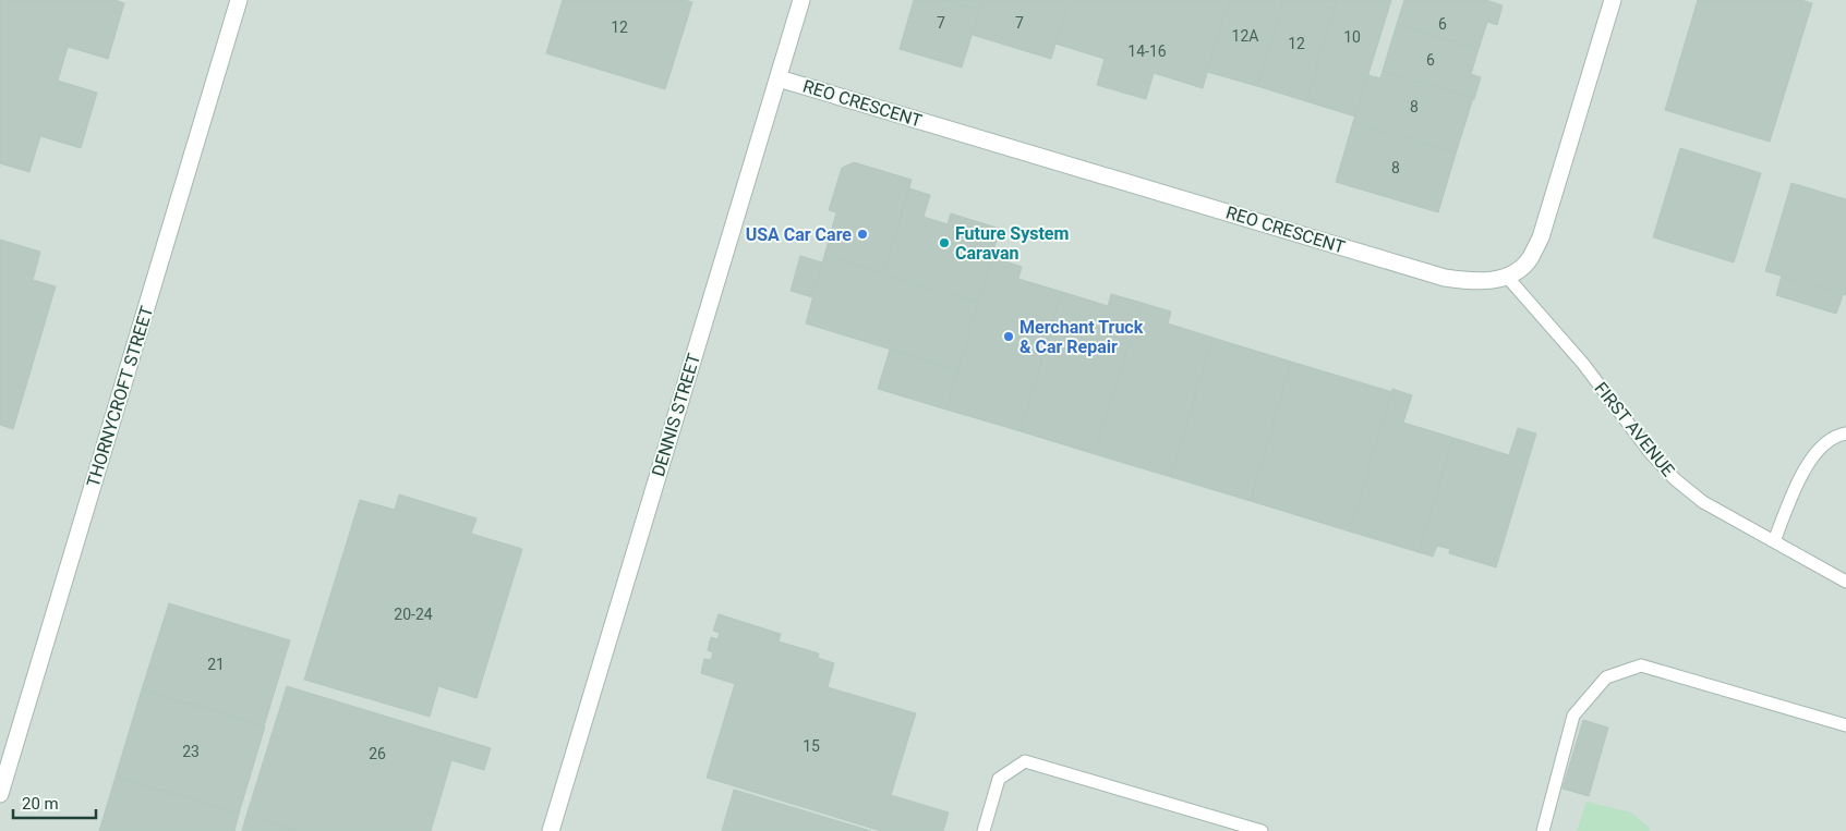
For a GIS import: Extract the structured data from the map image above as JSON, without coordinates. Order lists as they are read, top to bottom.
{
  "streets": {
    "street": ["REO CRESCENT", "THORNYCROFT STREET", "DENNIS STREET"],
    "lane": ["FIRST AVENUE"]
  },
  "crossings": [
    ["REO CRESCENT", "DENNIS STREET"],
    ["REO CRESCENT", "FIRST AVENUE"]
  ],
  "places": ["USA Car Care", "Future System Caravan", "Merchant Truck & Car Repair"],
  "house_numbers": [
    "7",
    "7",
    "6",
    "12",
    "12A",
    "10",
    "12",
    "14-16",
    "6",
    "8",
    "8",
    "20-24",
    "21",
    "15",
    "23",
    "26"
  ],
  "scale_bar": "20 m"
}
